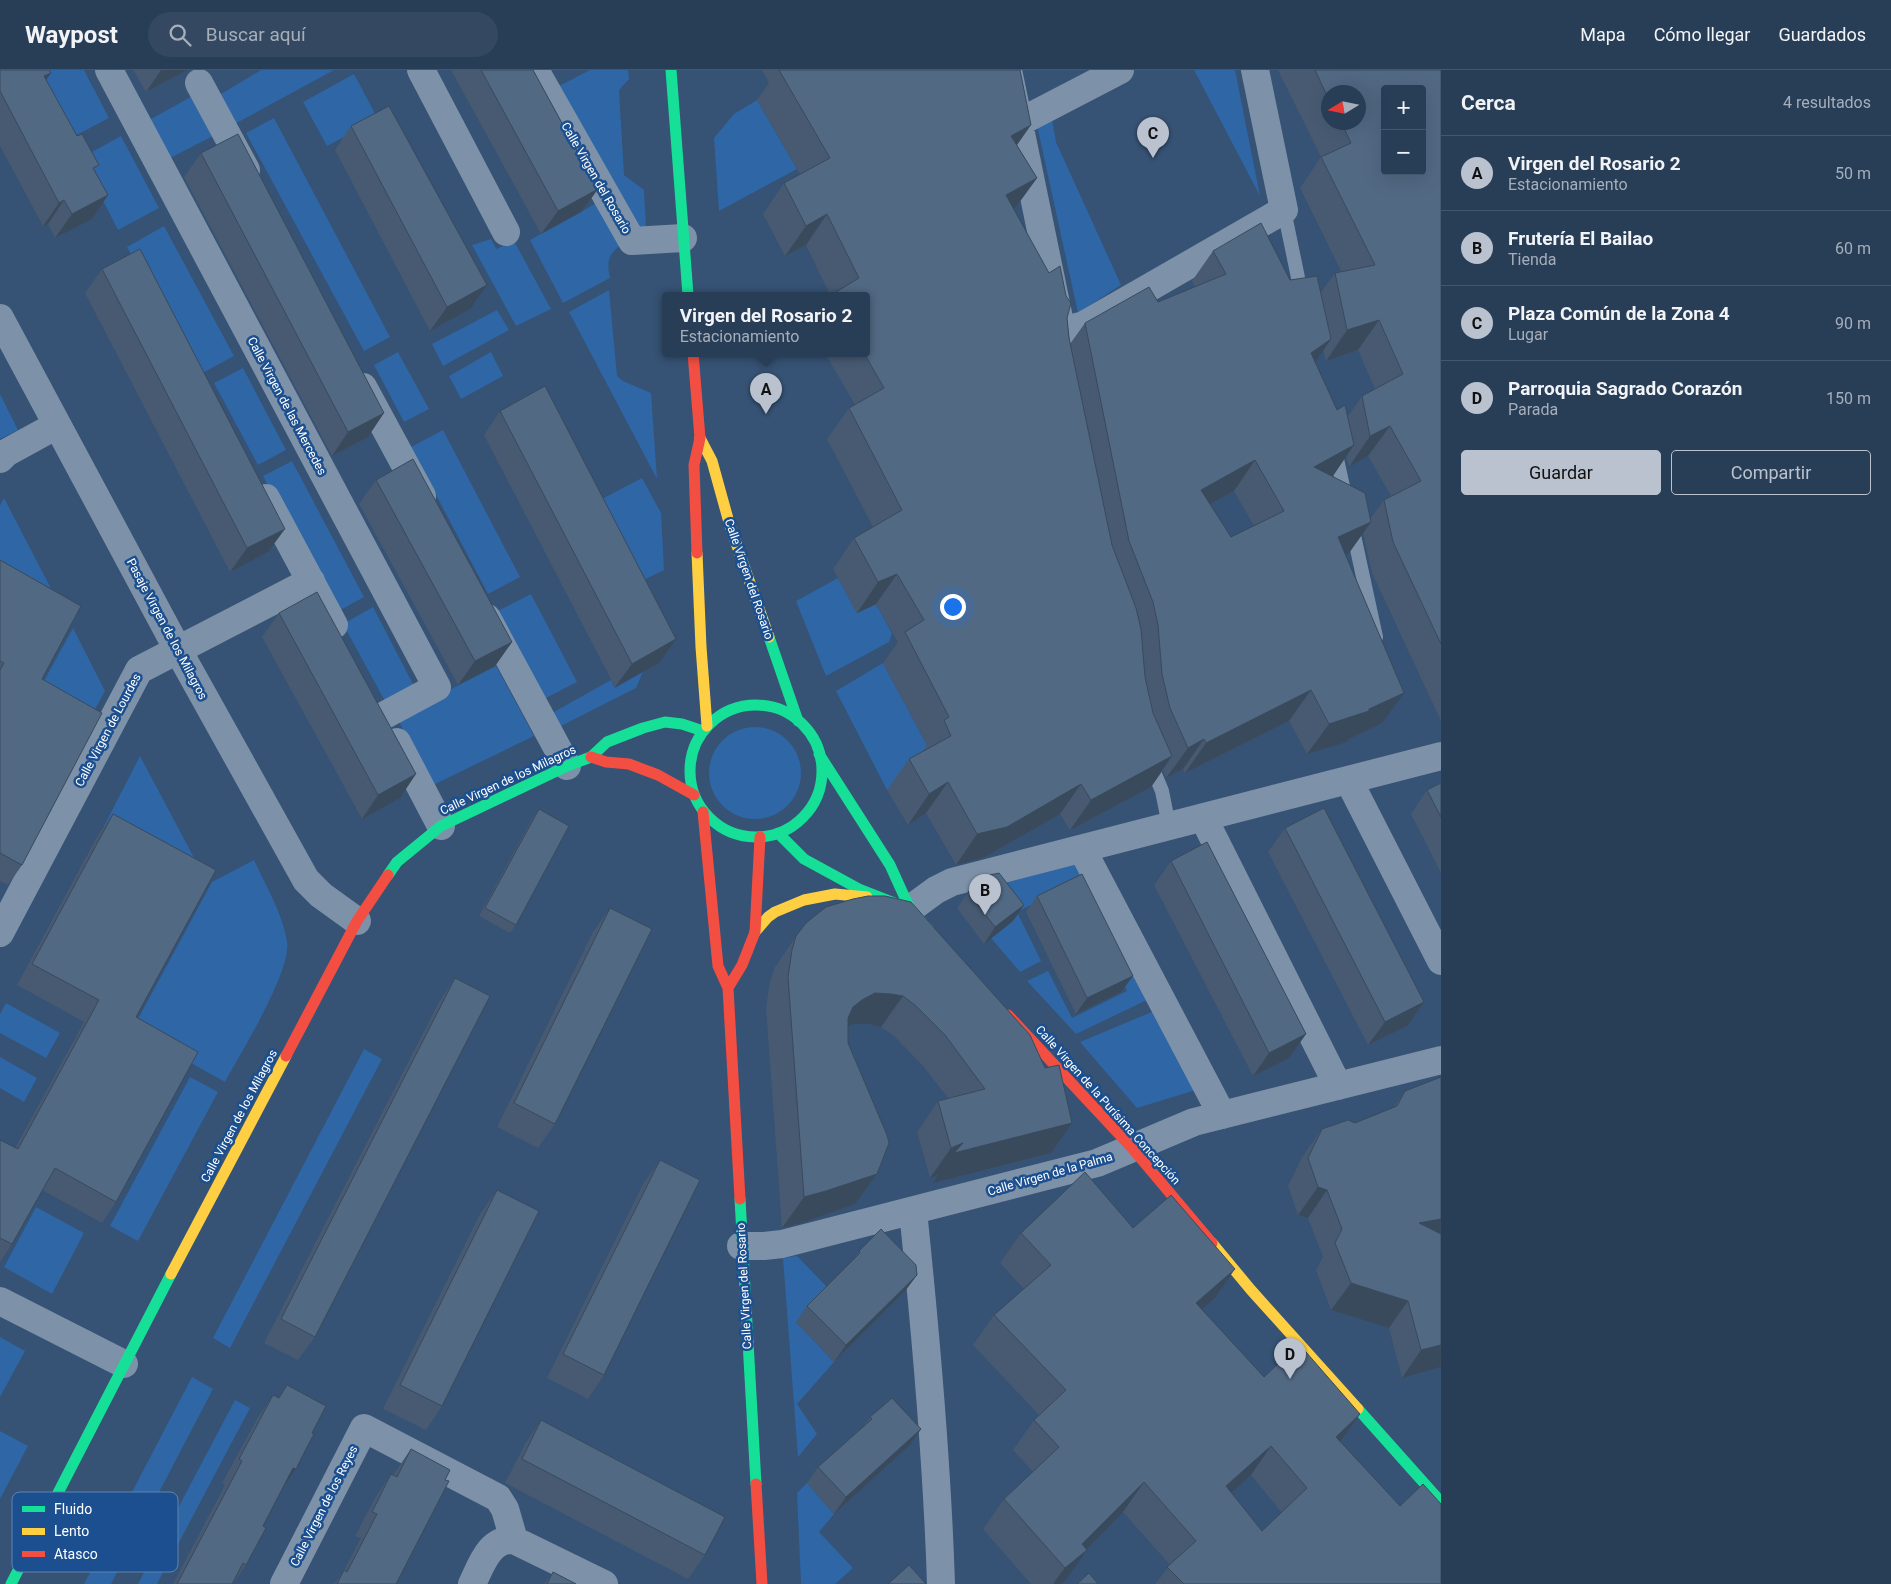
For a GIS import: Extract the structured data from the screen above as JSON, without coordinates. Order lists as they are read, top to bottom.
{
  "streets": {
    "street": [
      "Calle Virgen del Rosario",
      "Calle Virgen de las Mercedes",
      "Pasaje Virgen de los Milagros",
      "Calle Virgen de Lourdes",
      "Calle Virgen de los Milagros",
      "Calle Virgen de la Purísima Concepción",
      "Calle Virgen de la Palma",
      "Calle Virgen de los Reyes"
    ]
  },
  "crossings": [
    ["Calle Virgen del Rosario", "Calle Virgen de los Milagros"],
    ["Calle Virgen del Rosario", "Calle Virgen de la Palma"],
    ["Pasaje Virgen de los Milagros", "Calle Virgen de Lourdes"],
    ["Pasaje Virgen de los Milagros", "Calle Virgen de los Milagros"],
    ["Calle Virgen de la Purísima Concepción", "Calle Virgen de la Palma"]
  ],
  "legend": ["Fluido", "Lento", "Atasco"],
  "north": "left",
  "page": {
    "header": "Waypost",
    "search": "Buscar aquí",
    "nav": ["Mapa", "Cómo llegar", "Guardados"],
    "heading": ["Cerca", "4 resultados"],
    "map_buttons": ["+", "−"],
    "pins": [
      "C",
      "A",
      "B",
      "D"
    ],
    "list": [
      {
        "mark": "A",
        "name": "Virgen del Rosario 2",
        "note": "Estacionamiento",
        "value": "50 m"
      },
      {
        "mark": "B",
        "name": "Frutería El Bailao",
        "note": "Tienda",
        "value": "60 m"
      },
      {
        "mark": "C",
        "name": "Plaza Común de la Zona 4",
        "note": "Lugar",
        "value": "90 m"
      },
      {
        "mark": "D",
        "name": "Parroquia Sagrado Corazón",
        "note": "Parada",
        "value": "150 m"
      }
    ],
    "popup": ["Virgen del Rosario 2", "Estacionamiento"],
    "buttons": ["Guardar", "Compartir"]
  }
}
